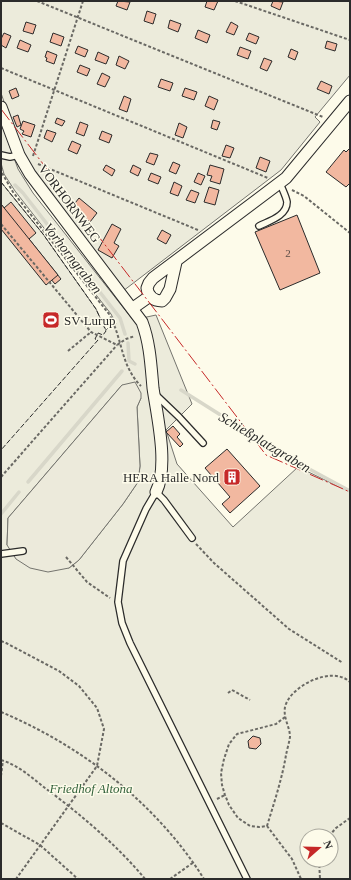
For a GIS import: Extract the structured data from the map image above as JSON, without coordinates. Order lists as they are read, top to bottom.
{
  "streets": {
    "street": ["VORHORNWEG"]
  },
  "water": ["Vorhorngraben", "Schießplatzgraben"],
  "parks": ["Friedhof Altona"],
  "places": {
    "sports": ["SV Lurup"],
    "building": ["HERA Halle Nord"]
  },
  "house_numbers": ["2"],
  "north": "right"
}
